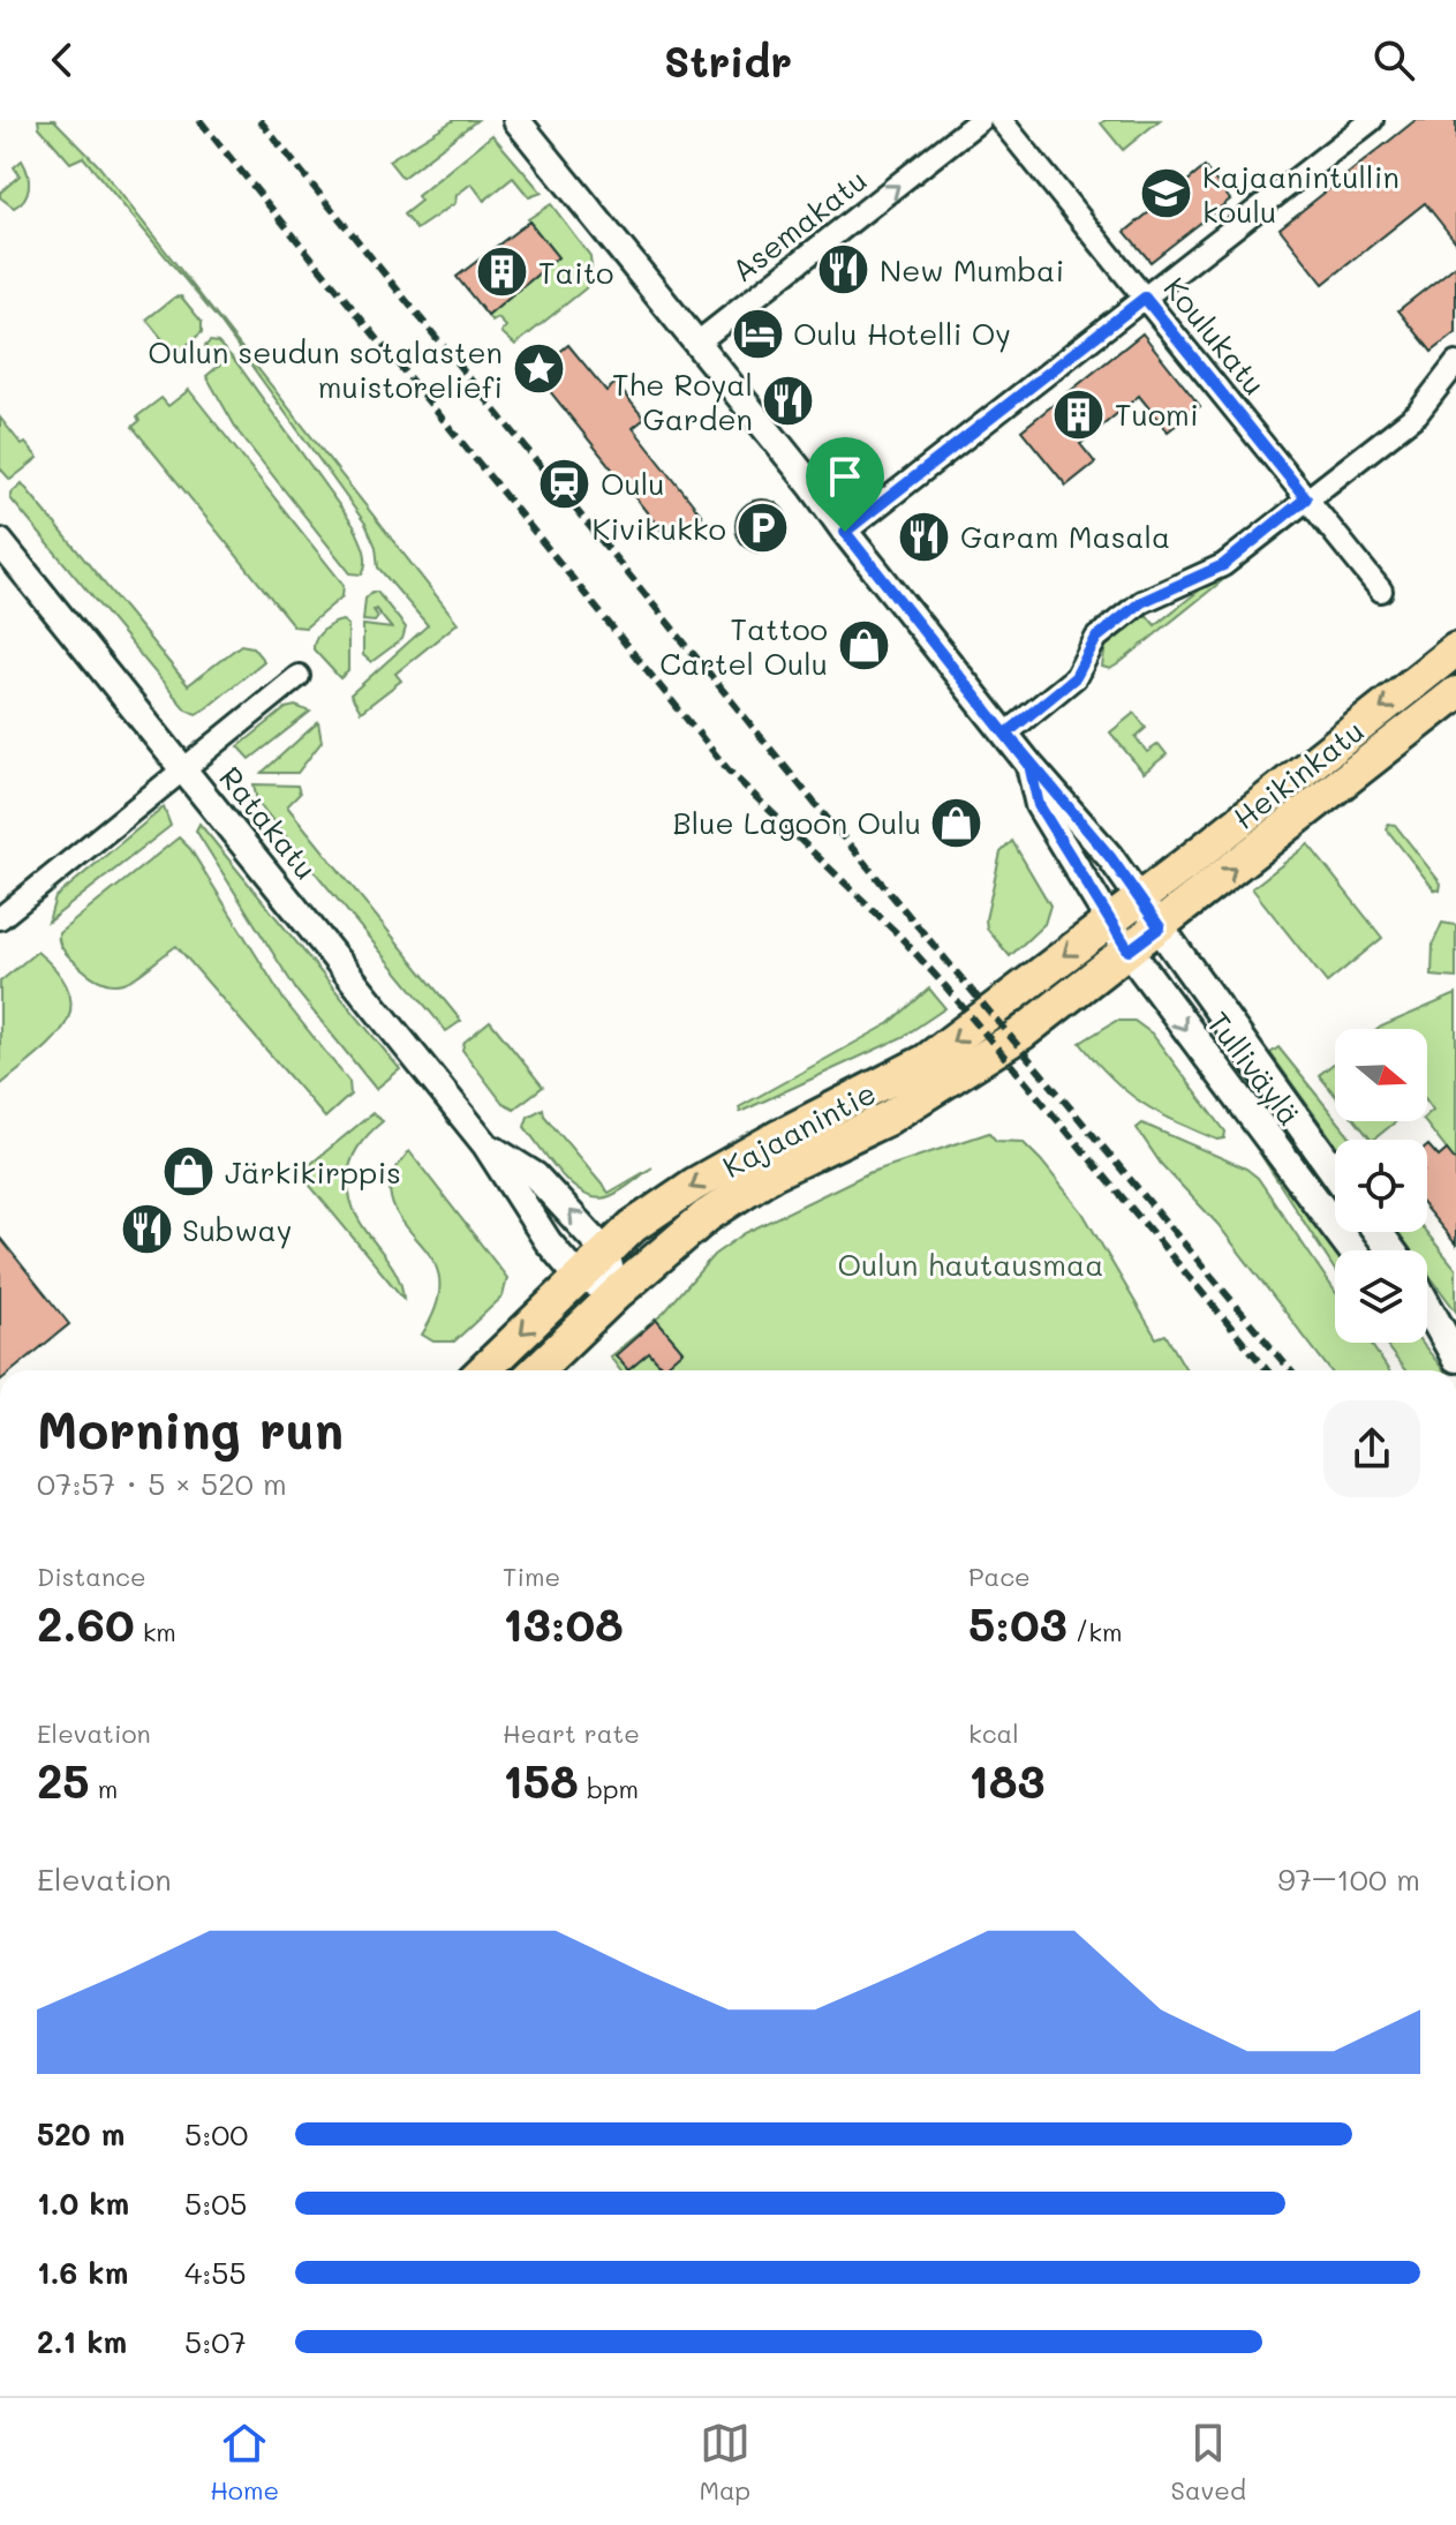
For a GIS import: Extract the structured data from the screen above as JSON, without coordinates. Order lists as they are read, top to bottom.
{
  "streets": {
    "main road": ["Heikinkatu", "Tulliväylä", "Kajaanintie"],
    "street": ["Asemakatu", "Koulukatu", "Ratakatu"]
  },
  "crossings": [
    ["Heikinkatu", "Tulliväylä"],
    ["Heikinkatu", "Kajaanintie"],
    ["Ratakatu", "Kajaanintie"],
    ["Tulliväylä", "Kajaanintie"]
  ],
  "one_way": ["Asemakatu"],
  "parks": ["Oulun hautausmaa"],
  "places": {
    "school or university": ["Kajaanintullin koulu"],
    "restaurant": [
      "New Mumbai",
      "The Royal Garden",
      "Garam Masala",
      "Subway"
    ],
    "building": ["Taito", "Tuomi"],
    "hotel": ["Oulu Hotelli Oy"],
    "place": ["Oulun seudun sotalasten muistoreliefi"],
    "station": ["Oulu"],
    "parking": ["Kivikukko"],
    "shop": ["Tattoo Cartel Oulu", "Blue Lagoon Oulu", "Järkikirppis"]
  },
  "north": "right",
  "page": {
    "header": "Stridr",
    "heading": ["Morning run", "07:57 · 5 × 520 m"],
    "stats": [
      ["Distance", "2.60 km"],
      ["Time", "13:08"],
      ["Pace", "5:03 /km"],
      ["Elevation", "25 m"],
      ["Heart rate", "158 bpm"],
      ["kcal", "183"]
    ],
    "chart": ["Elevation", "97–100 m"],
    "list": [
      {
        "name": "520 m",
        "note": "5:00"
      },
      {
        "name": "1.0 km",
        "note": "5:05"
      },
      {
        "name": "1.6 km",
        "note": "4:55"
      },
      {
        "name": "2.1 km",
        "note": "5:07"
      }
    ],
    "tabs": ["Home", "Map", "Saved"]
  }
}
